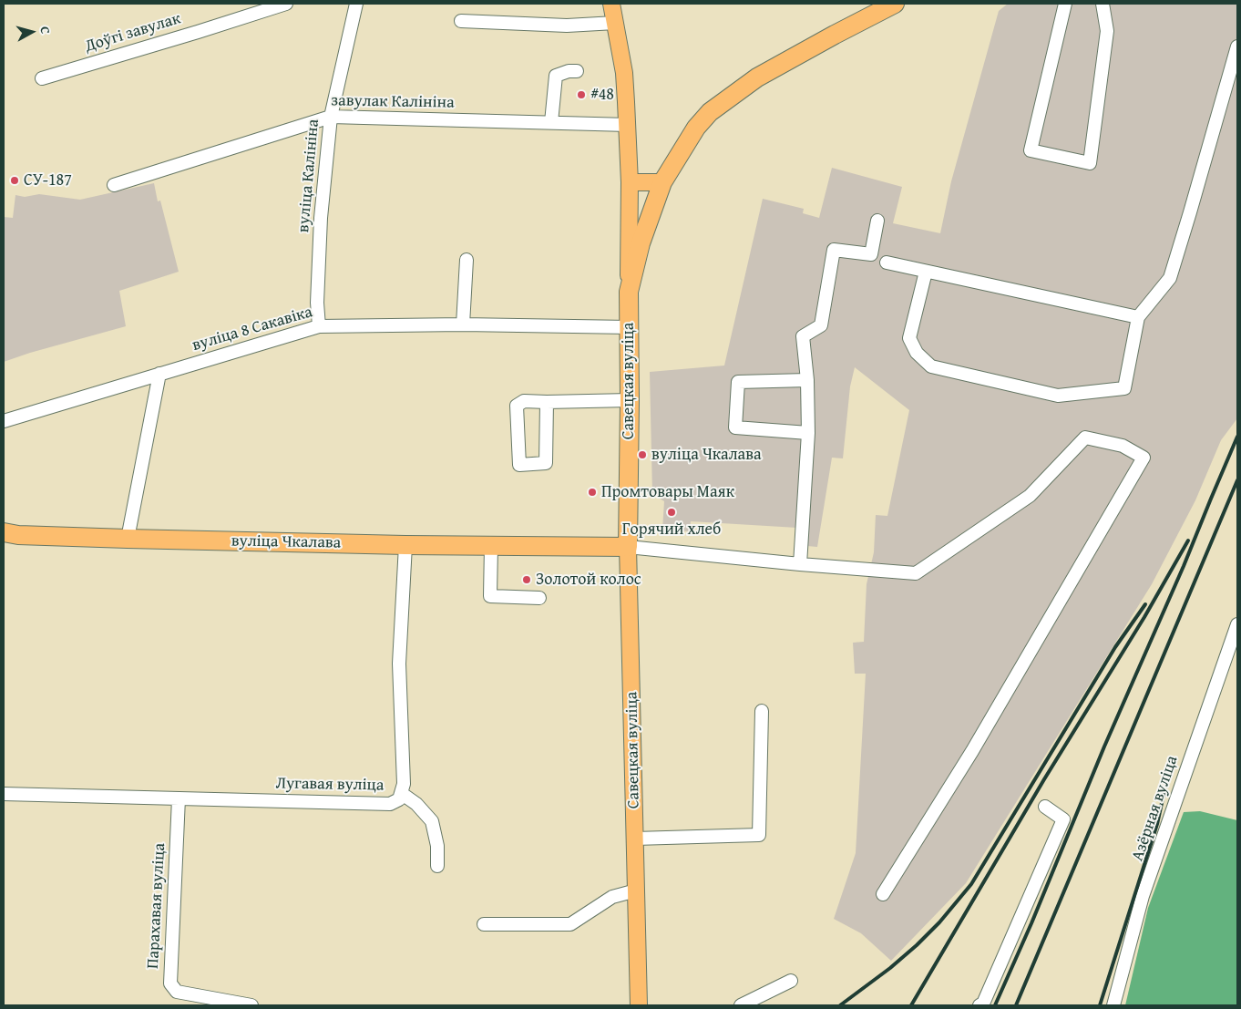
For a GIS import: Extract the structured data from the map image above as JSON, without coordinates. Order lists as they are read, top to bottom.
{
  "streets": {
    "highway": ["Савецкая вуліца", "вуліца Чкалава"],
    "street": [
      "Доўгі завулак",
      "завулак Калініна",
      "вуліца Калініна",
      "вуліца 8 Сакавіка",
      "Лугавая вуліца",
      "Азёрная вуліца",
      "Парахавая вуліца"
    ]
  },
  "crossings": [
    ["завулак Калініна", "вуліца Калініна"],
    ["завулак Калініна", "Савецкая вуліца"],
    ["вуліца Калініна", "вуліца 8 Сакавіка"],
    ["вуліца 8 Сакавіка", "Савецкая вуліца"],
    ["Савецкая вуліца", "вуліца Чкалава"],
    ["вуліца Чкалава", "Лугавая вуліца"],
    ["Лугавая вуліца", "Парахавая вуліца"]
  ],
  "places": [
    "#48",
    "СУ-187",
    "вуліца Чкалава",
    "Промтовары Маяк",
    "Горячий хлеб",
    "Золотой колос"
  ],
  "north": "right"
}
